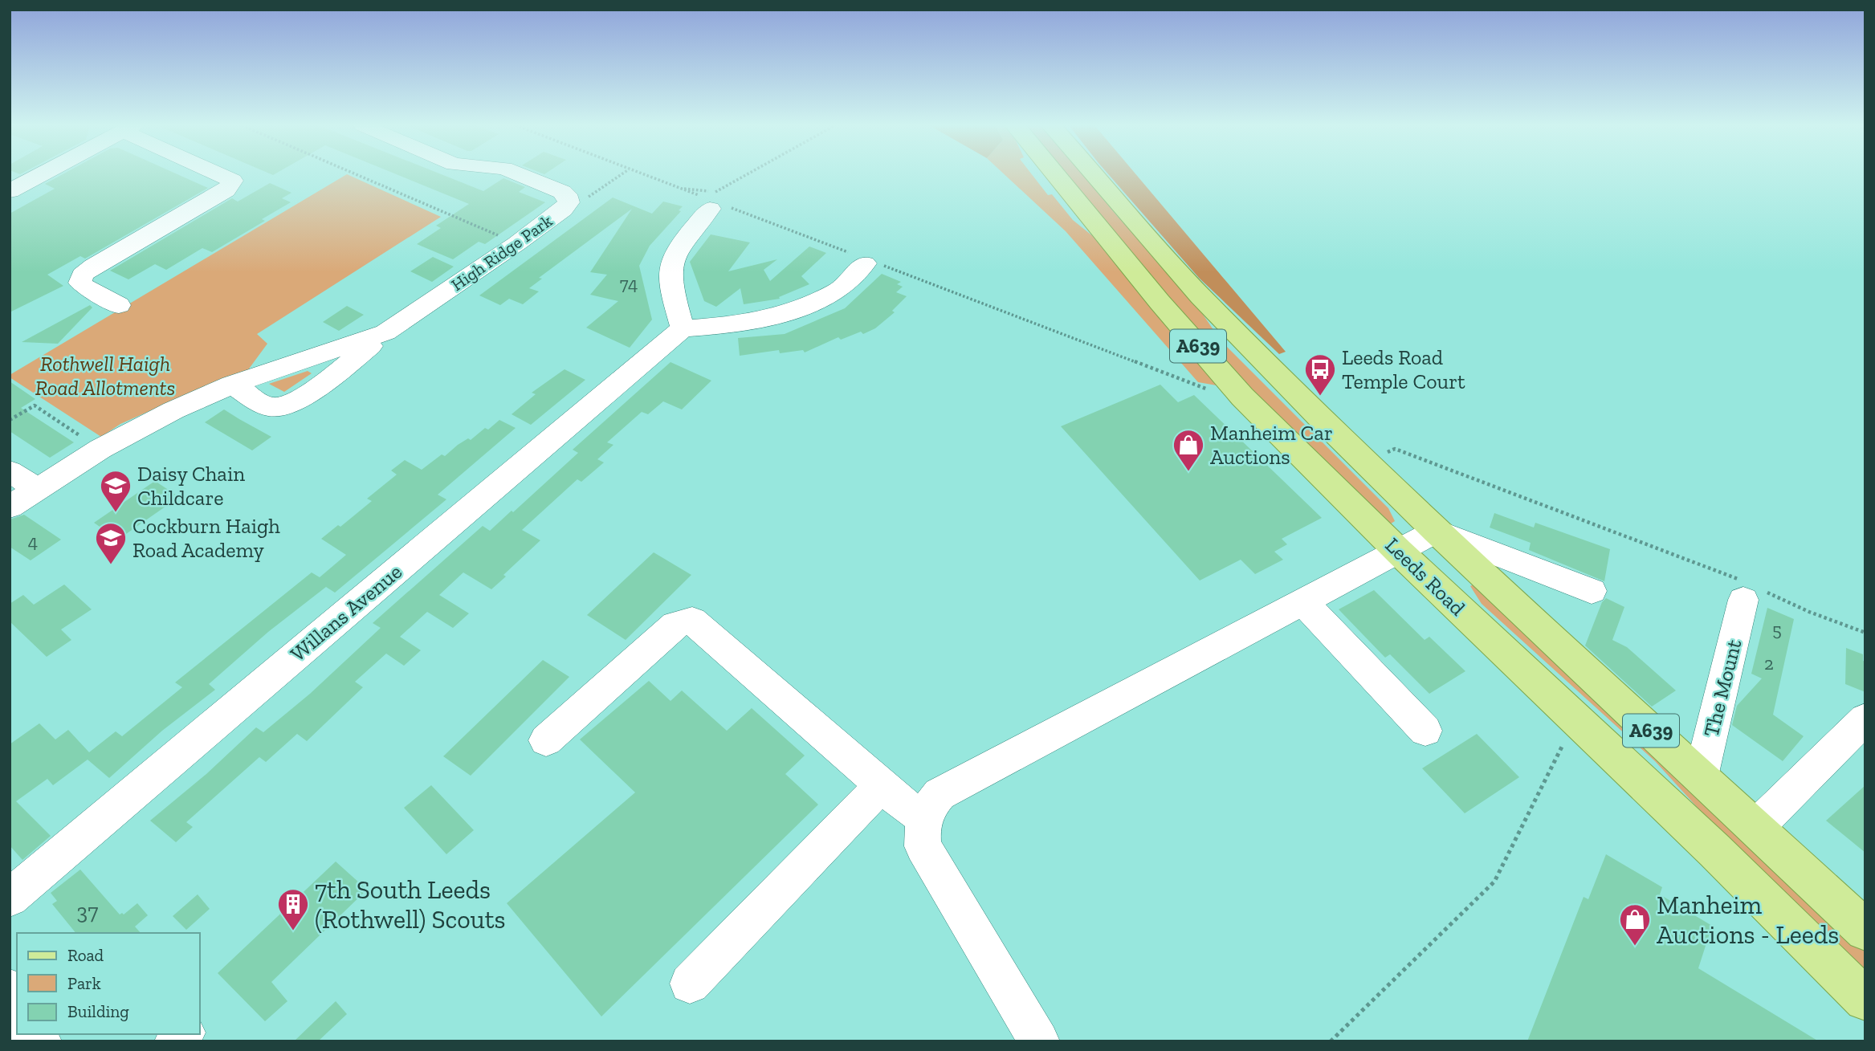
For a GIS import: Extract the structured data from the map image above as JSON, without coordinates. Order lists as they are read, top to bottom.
{
  "streets": {
    "main road": ["A639", "Leeds Road"],
    "street": ["High Ridge Park", "Willans Avenue", "The Mount"]
  },
  "crossings": [
    ["Leeds Road", "The Mount"]
  ],
  "parks": ["Rothwell Haigh Road Allotments"],
  "places": {
    "bus stop": ["Leeds Road Temple Court"],
    "shop": ["Manheim Car Auctions", "Manheim Auctions - Leeds"],
    "school or university": ["Daisy Chain Childcare", "Cockburn Haigh Road Academy"],
    "building": ["7th South Leeds (Rothwell) Scouts"]
  },
  "house_numbers": [
    "74",
    "4",
    "5",
    "2",
    "37"
  ],
  "legend": ["Road", "Park", "Building"]
}
